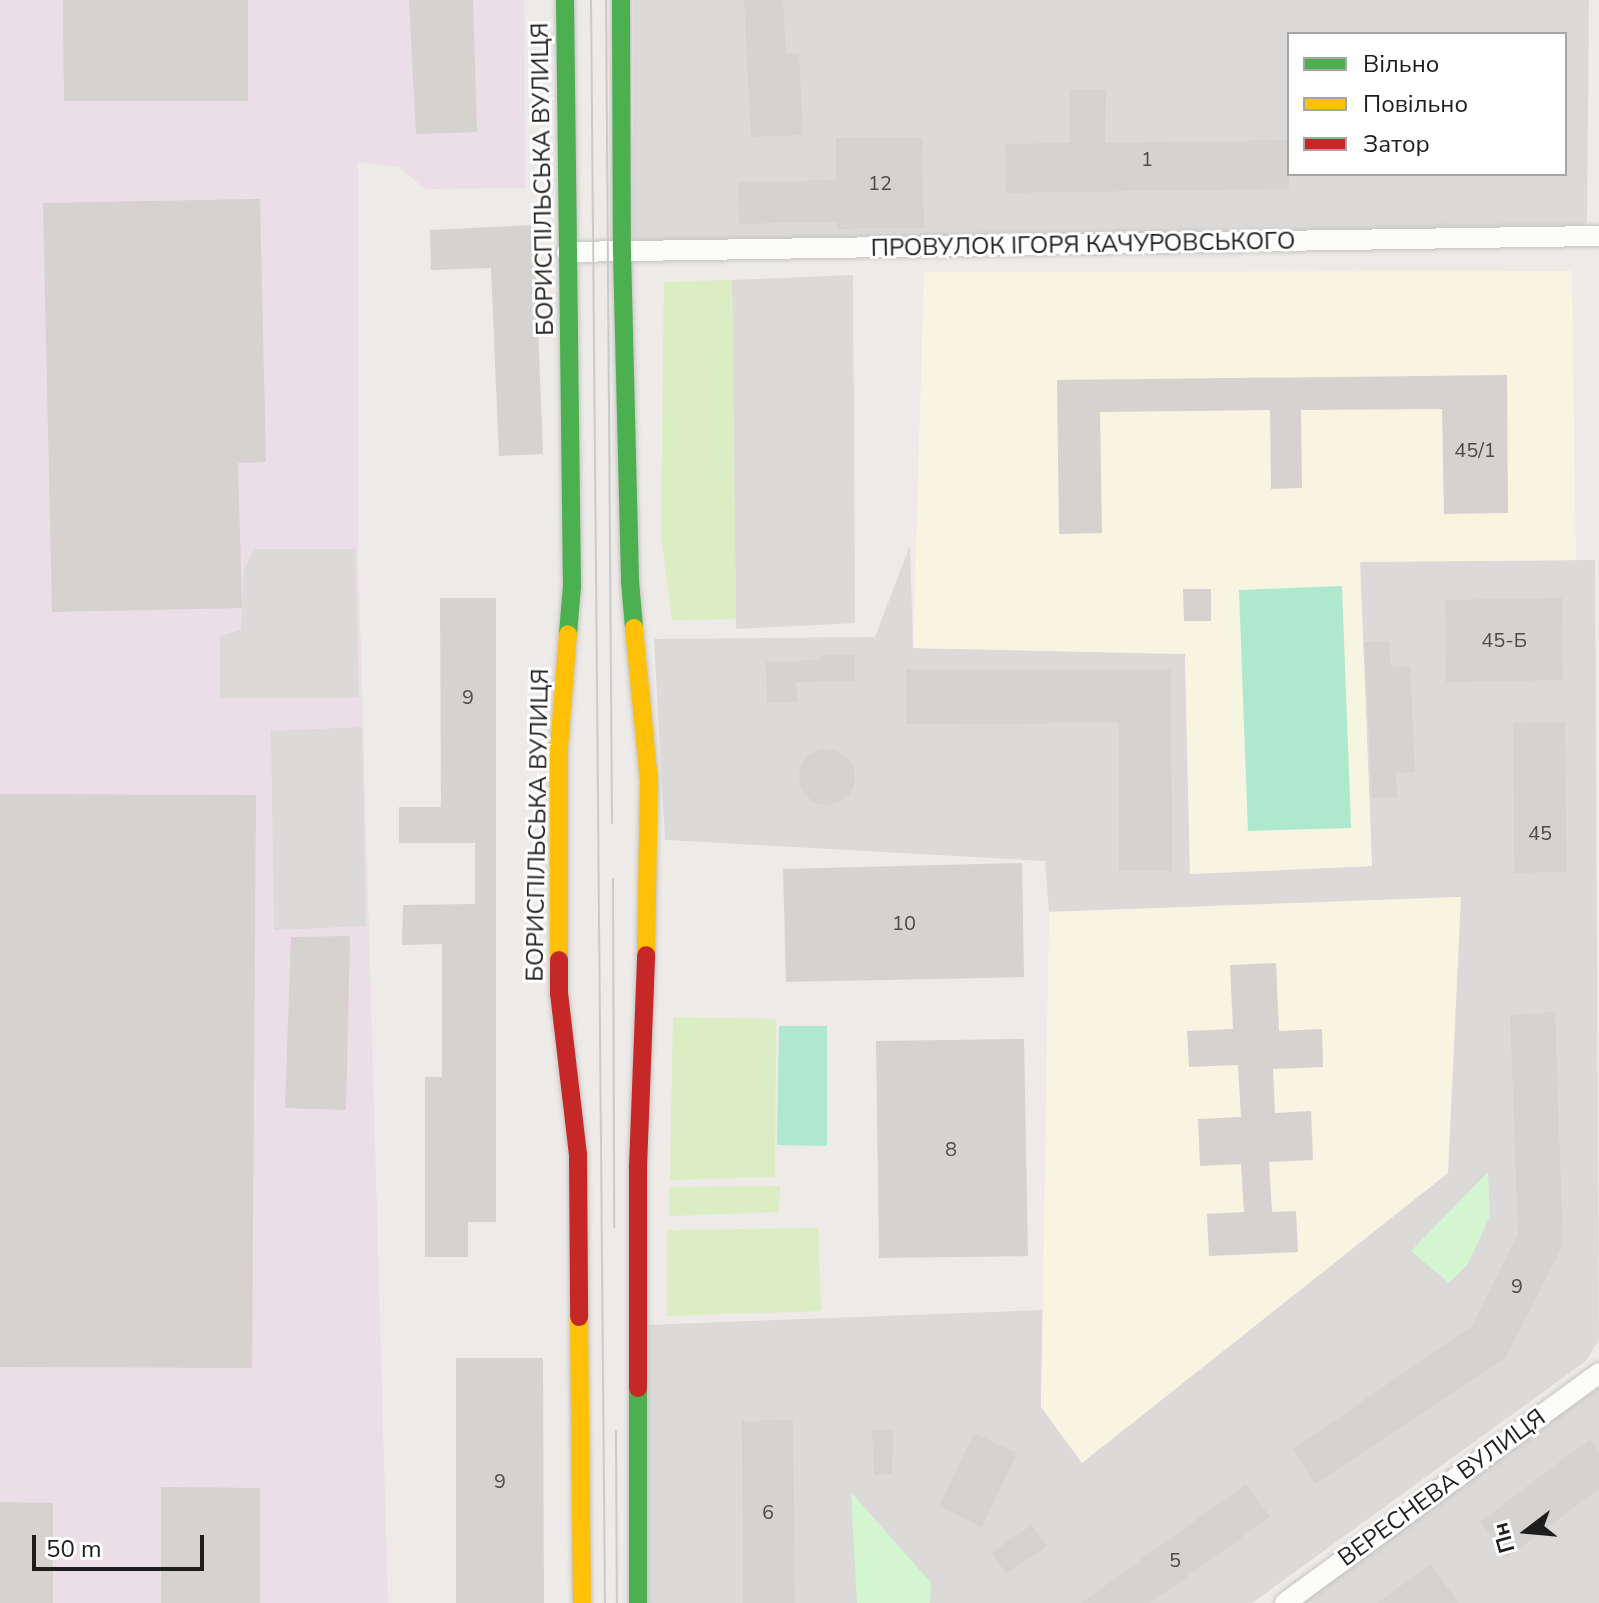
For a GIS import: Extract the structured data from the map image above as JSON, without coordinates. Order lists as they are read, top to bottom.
{
  "streets": {
    "main road": ["БОРИСПІЛЬСЬКА ВУЛИЦЯ"],
    "street": ["ПРОВУЛОК ІГОРЯ КАЧУРОВСЬКОГО", "ВЕРЕСНЕВА ВУЛИЦЯ"]
  },
  "crossings": [
    ["БОРИСПІЛЬСЬКА ВУЛИЦЯ", "ПРОВУЛОК ІГОРЯ КАЧУРОВСЬКОГО"]
  ],
  "house_numbers": [
    "1",
    "12",
    "45/1",
    "45-Б",
    "9",
    "45",
    "10",
    "8",
    "9",
    "9",
    "6",
    "5"
  ],
  "legend": ["Вільно", "Повільно", "Затор"],
  "scale_bar": "50 m",
  "north": "left"
}
